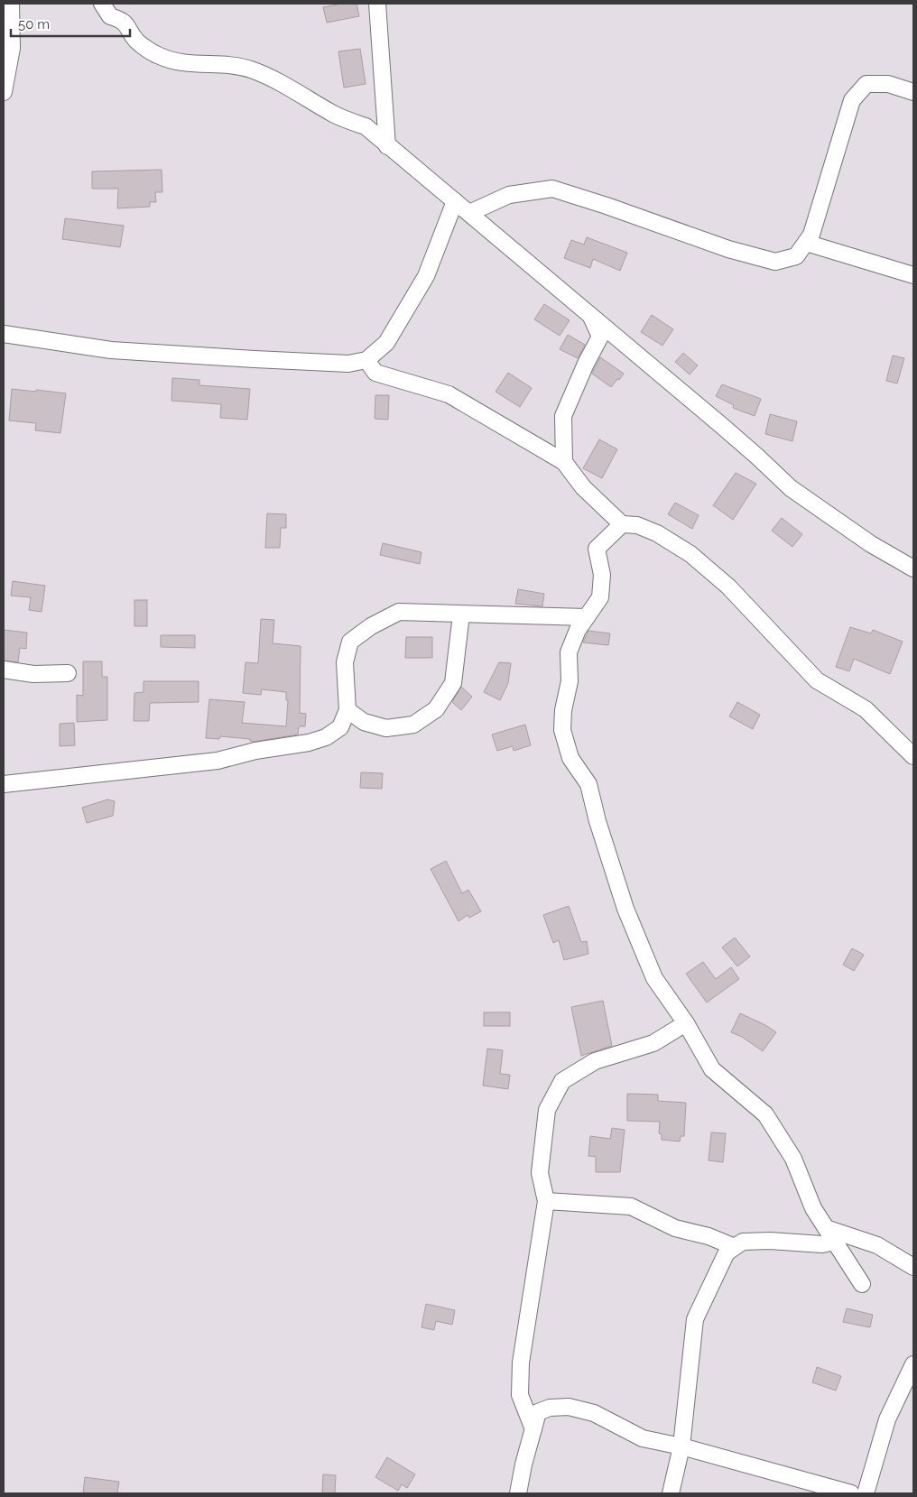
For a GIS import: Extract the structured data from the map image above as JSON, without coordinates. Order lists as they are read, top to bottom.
{
  "scale_bar": "50 m"
}
